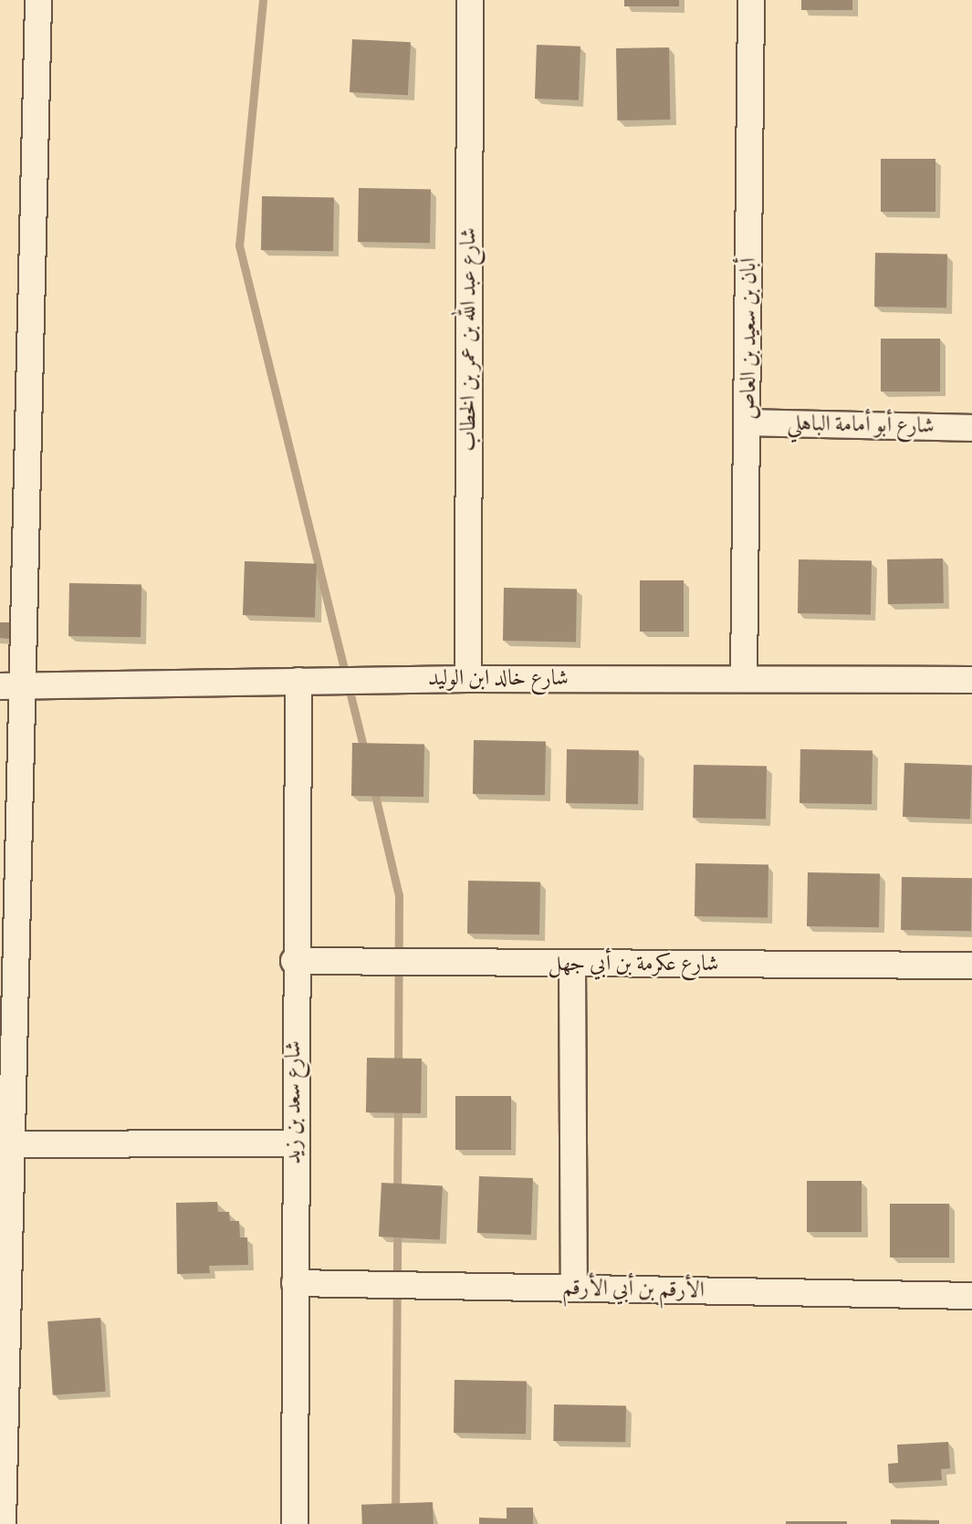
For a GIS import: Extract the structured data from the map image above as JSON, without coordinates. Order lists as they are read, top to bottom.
{
  "streets": {
    "street": [
      "أبان بن سعيد بن العاص",
      "شارع عبد الله بن عمر بن الخطاب",
      "شارع أبو أمامة الباهلي",
      "شارع خالد ابن الوليد",
      "شارع عكرمة بن أبي جهل",
      "شارع سعد بن زيد",
      "الأرقم بن أبي الأرقم"
    ]
  },
  "crossings": [
    ["أبان بن سعيد بن العاص", "شارع أبو أمامة الباهلي"],
    ["أبان بن سعيد بن العاص", "شارع خالد ابن الوليد"],
    ["شارع عبد الله بن عمر بن الخطاب", "شارع خالد ابن الوليد"],
    ["شارع خالد ابن الوليد", "شارع سعد بن زيد"],
    ["شارع عكرمة بن أبي جهل", "شارع سعد بن زيد"],
    ["شارع سعد بن زيد", "الأرقم بن أبي الأرقم"]
  ]
}
